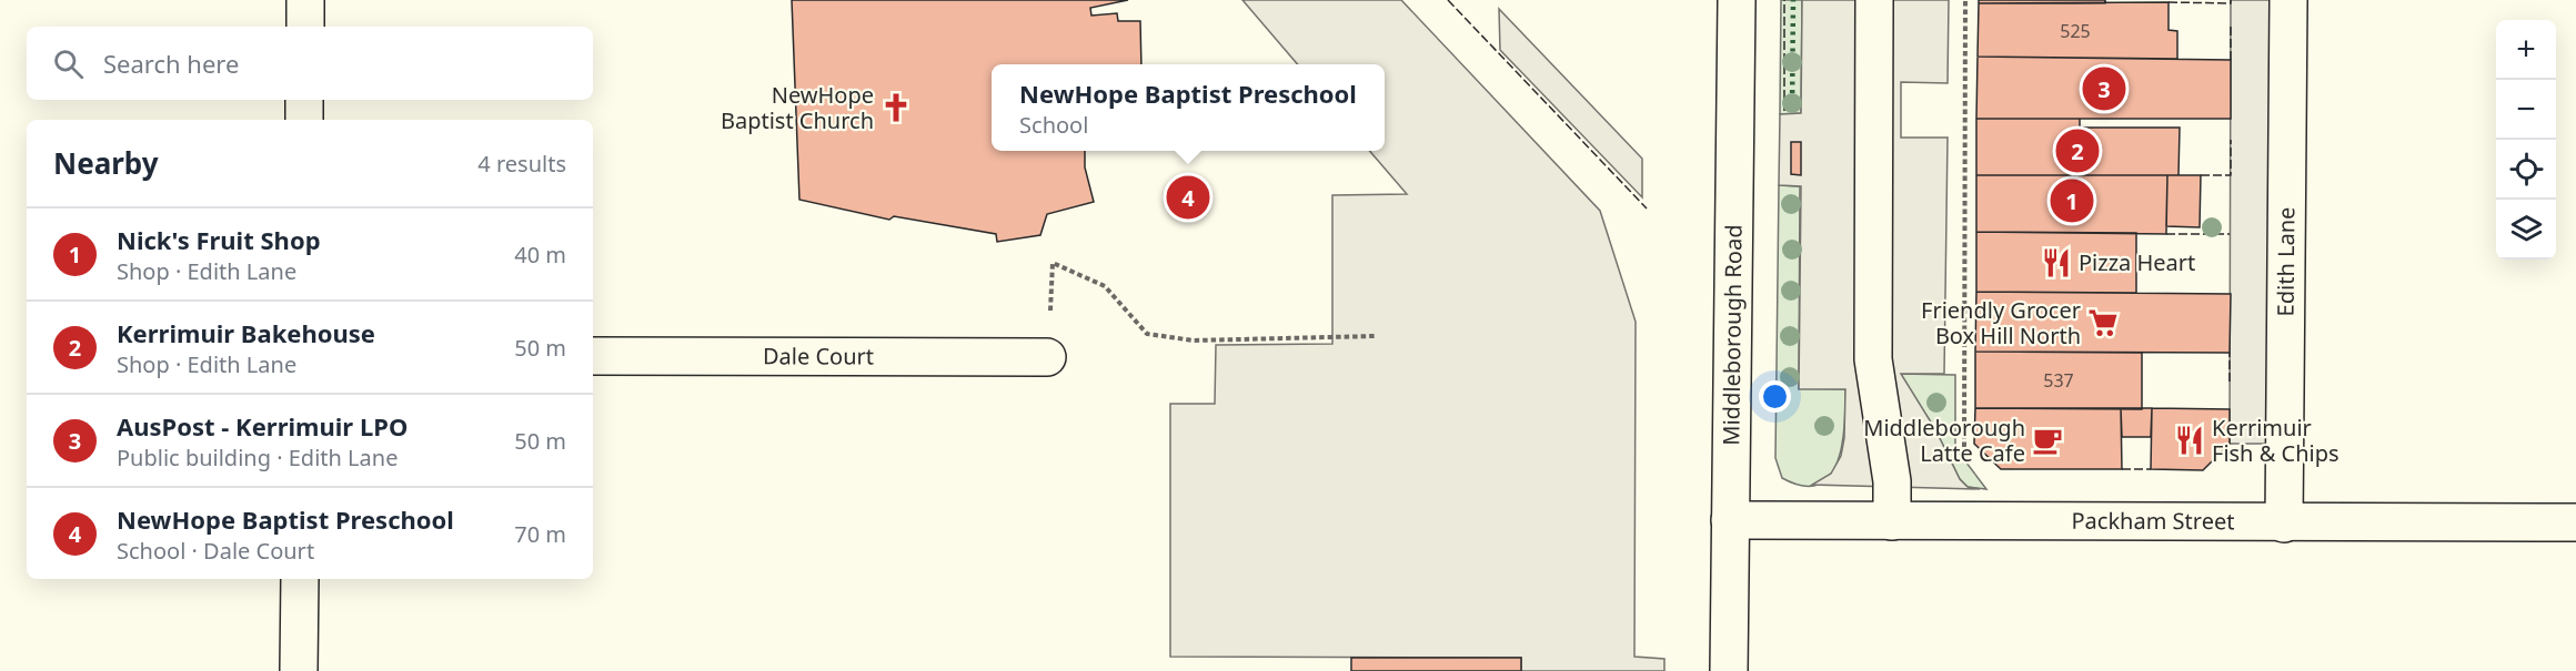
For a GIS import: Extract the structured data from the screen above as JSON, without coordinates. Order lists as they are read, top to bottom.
{
  "streets": {
    "street": [
      "Edith Lane",
      "Middleborough Road",
      "Dale Court",
      "Packham Street"
    ]
  },
  "crossings": [
    ["Edith Lane", "Packham Street"],
    ["Middleborough Road", "Packham Street"]
  ],
  "places": {
    "church": ["NewHope Baptist Church"],
    "restaurant": ["Pizza Heart", "Kerrimuir Fish & Chips"],
    "supermarket": ["Friendly Grocer Box Hill North"],
    "cafe": ["Middleborough Latte Cafe"]
  },
  "house_numbers": ["525", "537"],
  "page": {
    "map_buttons": ["+", "−"],
    "search": "Search here",
    "pins": [
      "3",
      "2",
      "4",
      "1"
    ],
    "popup": ["NewHope Baptist Preschool", "School"],
    "heading": ["Nearby", "4 results"],
    "list": [
      {
        "mark": "1",
        "name": "Nick's Fruit Shop",
        "note": "Shop · Edith Lane",
        "value": "40 m"
      },
      {
        "mark": "2",
        "name": "Kerrimuir Bakehouse",
        "note": "Shop · Edith Lane",
        "value": "50 m"
      },
      {
        "mark": "3",
        "name": "AusPost - Kerrimuir LPO",
        "note": "Public building · Edith Lane",
        "value": "50 m"
      },
      {
        "mark": "4",
        "name": "NewHope Baptist Preschool",
        "note": "School · Dale Court",
        "value": "70 m"
      }
    ]
  }
}
